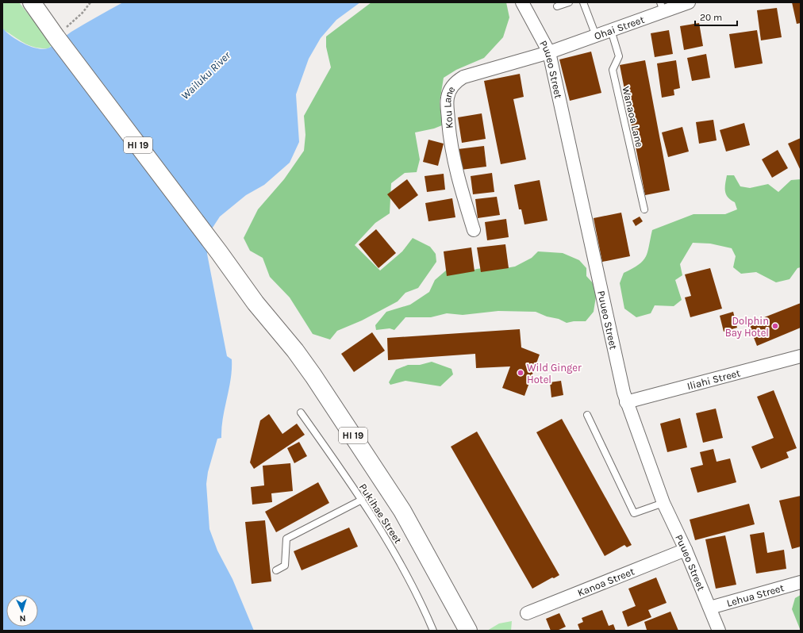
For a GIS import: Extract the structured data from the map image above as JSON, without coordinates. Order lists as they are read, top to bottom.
{
  "streets": {
    "main road": ["HI 19"],
    "street": [
      "Ohai Street",
      "Puueo Street",
      "Kou Lane",
      "Iliahi Street",
      "Kanoa Street",
      "Lehua Street"
    ],
    "lane": ["Wanaoa Lane", "Pukihae Street"]
  },
  "crossings": [
    ["Ohai Street", "Puueo Street"],
    ["Ohai Street", "Kou Lane"],
    ["Ohai Street", "Wanaoa Lane"],
    ["Puueo Street", "Kou Lane"],
    ["Puueo Street", "Iliahi Street"],
    ["Puueo Street", "Kanoa Street"],
    ["Puueo Street", "Lehua Street"]
  ],
  "water": ["Wailuku River"],
  "places": ["Dolphin Bay Hotel", "Wild Ginger Hotel"],
  "scale_bar": "20 m",
  "north": "bottom"
}
